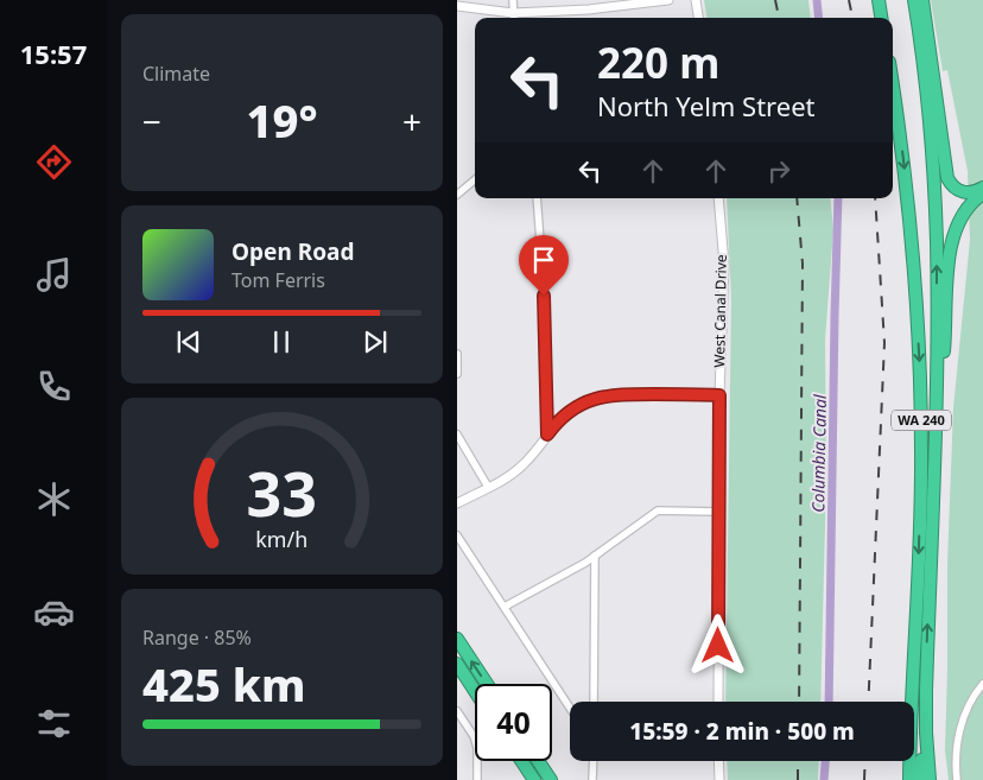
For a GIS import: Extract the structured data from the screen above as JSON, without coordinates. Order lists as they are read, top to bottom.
{
  "streets": {
    "highway": ["WA 240"],
    "street": ["West Canal Drive"]
  },
  "water": ["Columbia Canal"],
  "page": {
    "tabs": "15:57",
    "tile": [
      "Climate",
      ["Range · 85%", "425 km"]
    ],
    "turn": ["220 m", "North Yelm Street"],
    "heat": ["−", "19°", "+"],
    "song": ["Open Road", "Tom Ferris"],
    "limit": "40",
    "trip": "15:59 · 2 min · 500 m",
    "gauge": ["33", "km/h"]
  }
}
